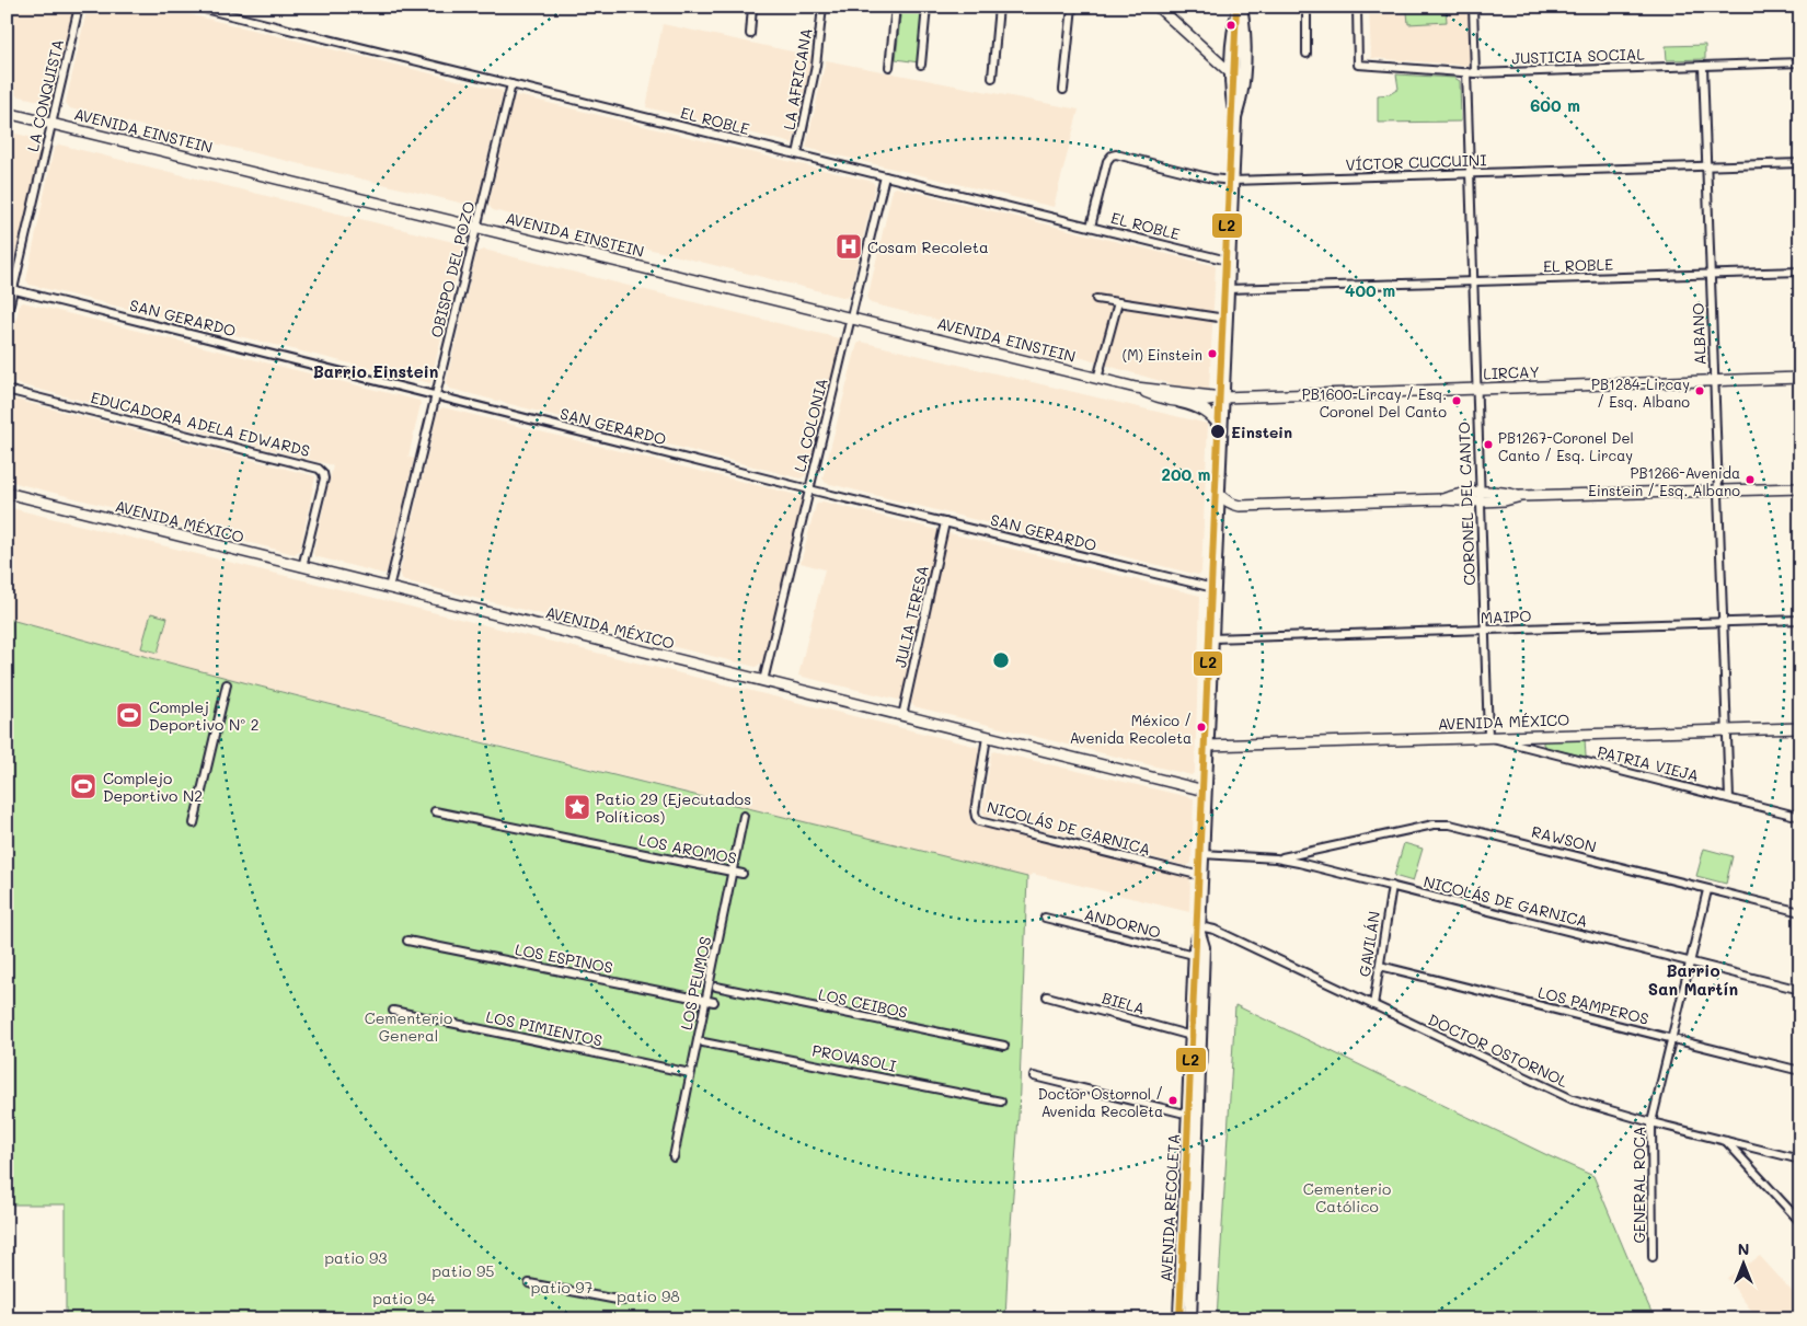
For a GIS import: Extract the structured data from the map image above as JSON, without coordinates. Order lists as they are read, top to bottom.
{
  "streets": {
    "main road": ["AVENIDA RECOLETA"],
    "street": [
      "JUSTICIA SOCIAL",
      "LA AFRICANA",
      "LA CONQUISTA",
      "EL ROBLE",
      "AVENIDA EINSTEIN",
      "VÍCTOR CUCCUINI",
      "OBISPO DEL POZO",
      "SAN GERARDO",
      "ALBANO",
      "LIRCAY",
      "EDUCADORA ADELA EDWARDS",
      "LA COLONIA",
      "CORONEL DEL CANTO",
      "AVENIDA MÉXICO",
      "JULIA TERESA",
      "MAIPO",
      "PATRIA VIEJA",
      "NICOLÁS DE GARNICA",
      "RAWSON",
      "LOS AROMOS",
      "ANDORNO",
      "GAVILÁN",
      "LOS ESPINOS",
      "LOS PEUMOS",
      "LOS CEIBOS",
      "BIELA",
      "LOS PAMPEROS",
      "LOS PIMIENTOS",
      "DOCTOR OSTORNOL",
      "PROVASOLI",
      "GENERAL ROCA"
    ]
  },
  "crossings": [
    ["JUSTICIA SOCIAL", "ALBANO"],
    ["JUSTICIA SOCIAL", "CORONEL DEL CANTO"],
    ["LA AFRICANA", "EL ROBLE"],
    ["LA CONQUISTA", "AVENIDA EINSTEIN"],
    ["LA CONQUISTA", "SAN GERARDO"],
    ["EL ROBLE", "VÍCTOR CUCCUINI"],
    ["EL ROBLE", "OBISPO DEL POZO"],
    ["EL ROBLE", "ALBANO"],
    ["EL ROBLE", "LA COLONIA"],
    ["EL ROBLE", "CORONEL DEL CANTO"],
    ["EL ROBLE", "AVENIDA RECOLETA"],
    ["AVENIDA EINSTEIN", "OBISPO DEL POZO"],
    ["AVENIDA EINSTEIN", "LIRCAY"],
    ["AVENIDA EINSTEIN", "LA COLONIA"],
    ["AVENIDA EINSTEIN", "AVENIDA RECOLETA"],
    ["VÍCTOR CUCCUINI", "ALBANO"],
    ["VÍCTOR CUCCUINI", "CORONEL DEL CANTO"],
    ["VÍCTOR CUCCUINI", "AVENIDA RECOLETA"],
    ["OBISPO DEL POZO", "SAN GERARDO"],
    ["OBISPO DEL POZO", "AVENIDA MÉXICO"],
    ["SAN GERARDO", "LA COLONIA"],
    ["SAN GERARDO", "JULIA TERESA"],
    ["SAN GERARDO", "AVENIDA RECOLETA"],
    ["ALBANO", "LIRCAY"],
    ["ALBANO", "AVENIDA MÉXICO"],
    ["ALBANO", "MAIPO"],
    ["ALBANO", "PATRIA VIEJA"],
    ["LIRCAY", "CORONEL DEL CANTO"],
    ["LIRCAY", "AVENIDA RECOLETA"],
    ["EDUCADORA ADELA EDWARDS", "AVENIDA MÉXICO"],
    ["LA COLONIA", "AVENIDA MÉXICO"],
    ["CORONEL DEL CANTO", "AVENIDA MÉXICO"],
    ["CORONEL DEL CANTO", "MAIPO"],
    ["CORONEL DEL CANTO", "PATRIA VIEJA"],
    ["AVENIDA MÉXICO", "JULIA TERESA"],
    ["AVENIDA MÉXICO", "PATRIA VIEJA"],
    ["AVENIDA MÉXICO", "NICOLÁS DE GARNICA"],
    ["AVENIDA MÉXICO", "AVENIDA RECOLETA"],
    ["MAIPO", "AVENIDA RECOLETA"],
    ["NICOLÁS DE GARNICA", "RAWSON"],
    ["NICOLÁS DE GARNICA", "GAVILÁN"],
    ["NICOLÁS DE GARNICA", "GENERAL ROCA"],
    ["NICOLÁS DE GARNICA", "AVENIDA RECOLETA"],
    ["RAWSON", "GENERAL ROCA"],
    ["LOS AROMOS", "LOS PEUMOS"],
    ["ANDORNO", "AVENIDA RECOLETA"],
    ["GAVILÁN", "LOS PAMPEROS"],
    ["GAVILÁN", "DOCTOR OSTORNOL"],
    ["LOS ESPINOS", "LOS PEUMOS"],
    ["LOS PEUMOS", "LOS PIMIENTOS"],
    ["BIELA", "AVENIDA RECOLETA"],
    ["LOS PAMPEROS", "GENERAL ROCA"],
    ["DOCTOR OSTORNOL", "GENERAL ROCA"],
    ["DOCTOR OSTORNOL", "AVENIDA RECOLETA"]
  ],
  "districts": ["Barrio Einstein", "Barrio San Martín"],
  "parks": [
    "Cementerio General",
    "Cementerio Católico",
    "patio 93",
    "patio 95",
    "patio 97",
    "patio 98",
    "patio 94"
  ],
  "places": {
    "hospital": ["Cosam Recoleta"],
    "other": [
      "(M) Einstein",
      "PB1284-Lircay / Esq. Albano",
      "PB1600-Lircay / Esq. Coronel Del Canto",
      "Einstein",
      "PB1267-Coronel Del Canto / Esq. Lircay",
      "PB1266-Avenida Einstein / Esq. Albano",
      "México / Avenida Recoleta",
      "Doctor Ostornol / Avenida Recoleta"
    ],
    "sports": ["Complej Deportivo Nº 2", "Complejo Deportivo N2"],
    "place": ["Patio 29 (Ejecutados Políticos)"]
  },
  "lines": ["transit line L2"],
  "north": "top",
  "rings": ["600 m", "400 m", "200 m"]
}
